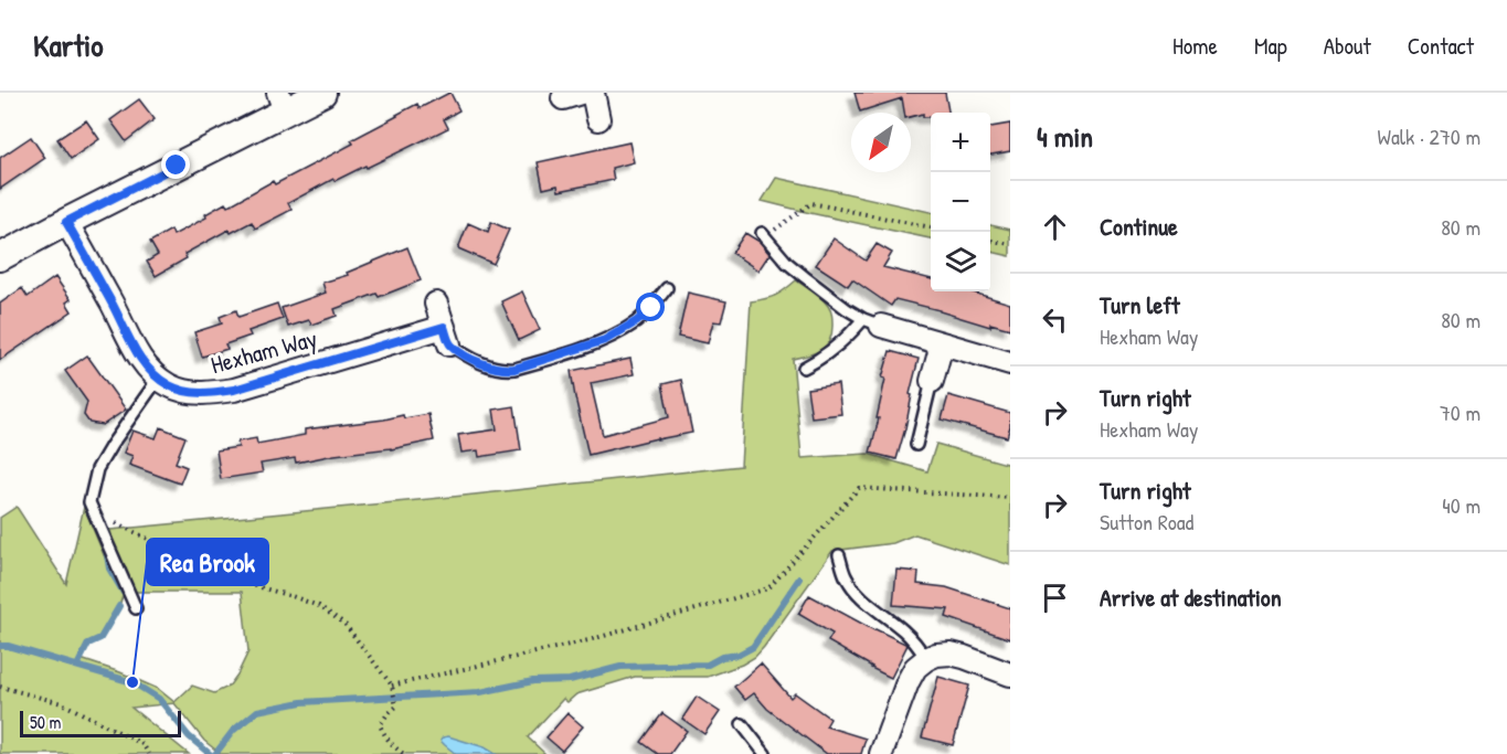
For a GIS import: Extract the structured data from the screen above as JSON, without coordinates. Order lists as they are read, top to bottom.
{
  "streets": {
    "street": ["Hexham Way"]
  },
  "places": ["Rea Brook"],
  "scale_bar": "50 m",
  "north": "bottom left",
  "page": {
    "header": "Kartio",
    "nav": [
      "Home",
      "Map",
      "About",
      "Contact"
    ],
    "heading": ["4 min", "Walk · 270 m"],
    "map_buttons": ["+", "−"],
    "list": [
      ["Continue", "80 m"],
      ["Turn left", "Hexham Way", "80 m"],
      ["Turn right", "Hexham Way", "70 m"],
      ["Turn right", "Sutton Road", "40 m"],
      "Arrive at destination"
    ],
    "scale": "50 m"
  }
}
